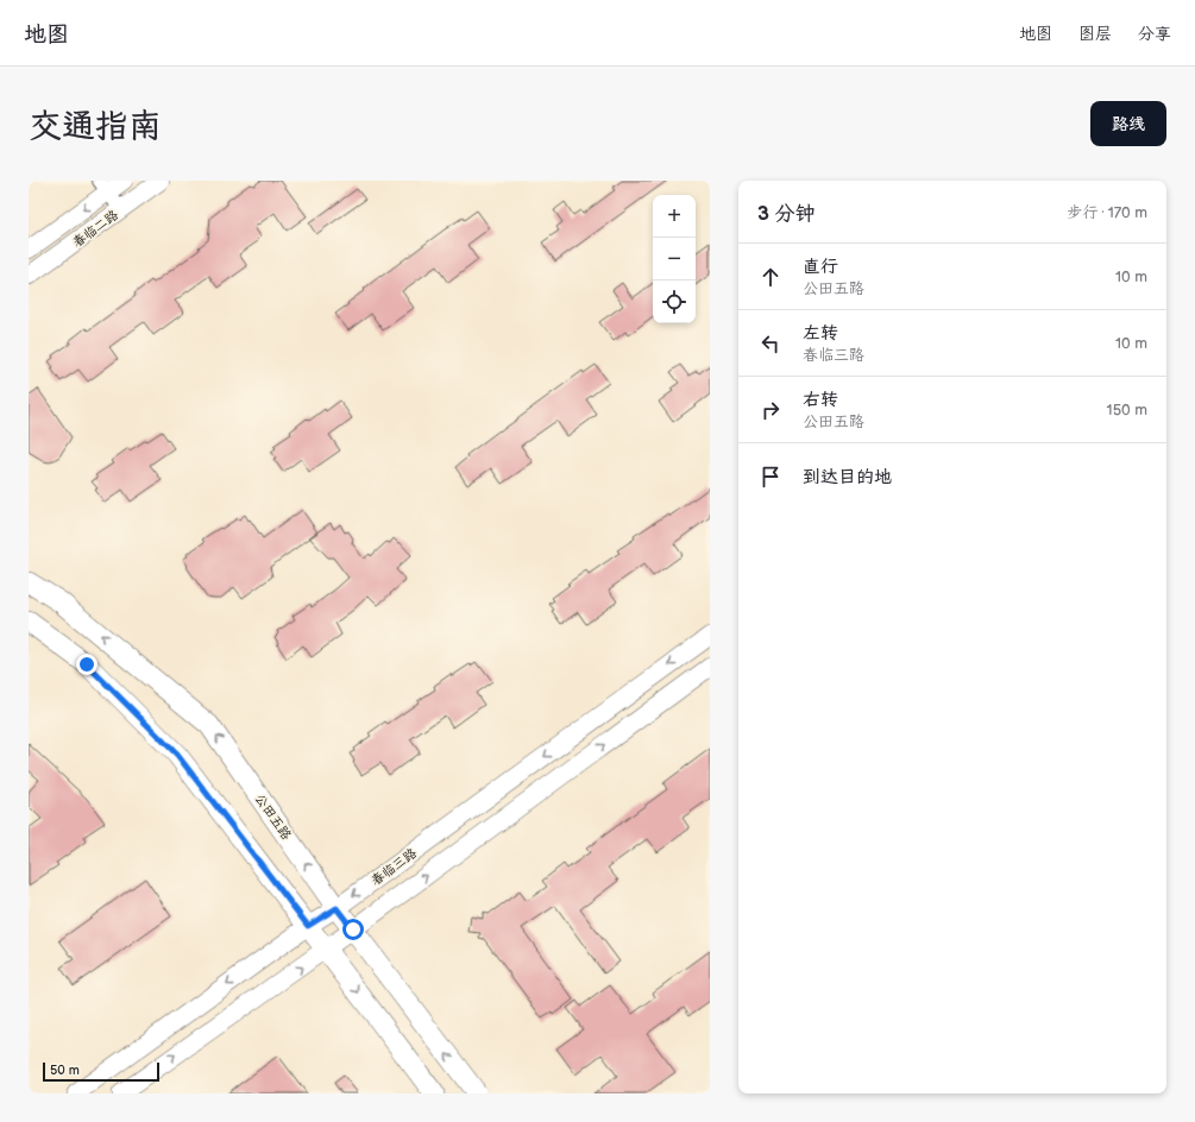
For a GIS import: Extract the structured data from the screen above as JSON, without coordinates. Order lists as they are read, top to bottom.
{
  "streets": {
    "main road": ["公田五路"],
    "street": ["春临二路", "春临三路"]
  },
  "crossings": [
    ["公田五路", "春临三路"]
  ],
  "scale_bar": "50 m",
  "page": {
    "header": "地图",
    "nav": ["地图", "图层", "分享"],
    "buttons": "路线",
    "title": "交通指南",
    "heading": ["3 分钟", "步行 · 170 m"],
    "map_buttons": ["+", "−"],
    "list": [
      ["直行", "公田五路", "10 m"],
      ["左转", "春临三路", "10 m"],
      ["右转", "公田五路", "150 m"],
      "到达目的地"
    ],
    "scale": "50 m"
  }
}
